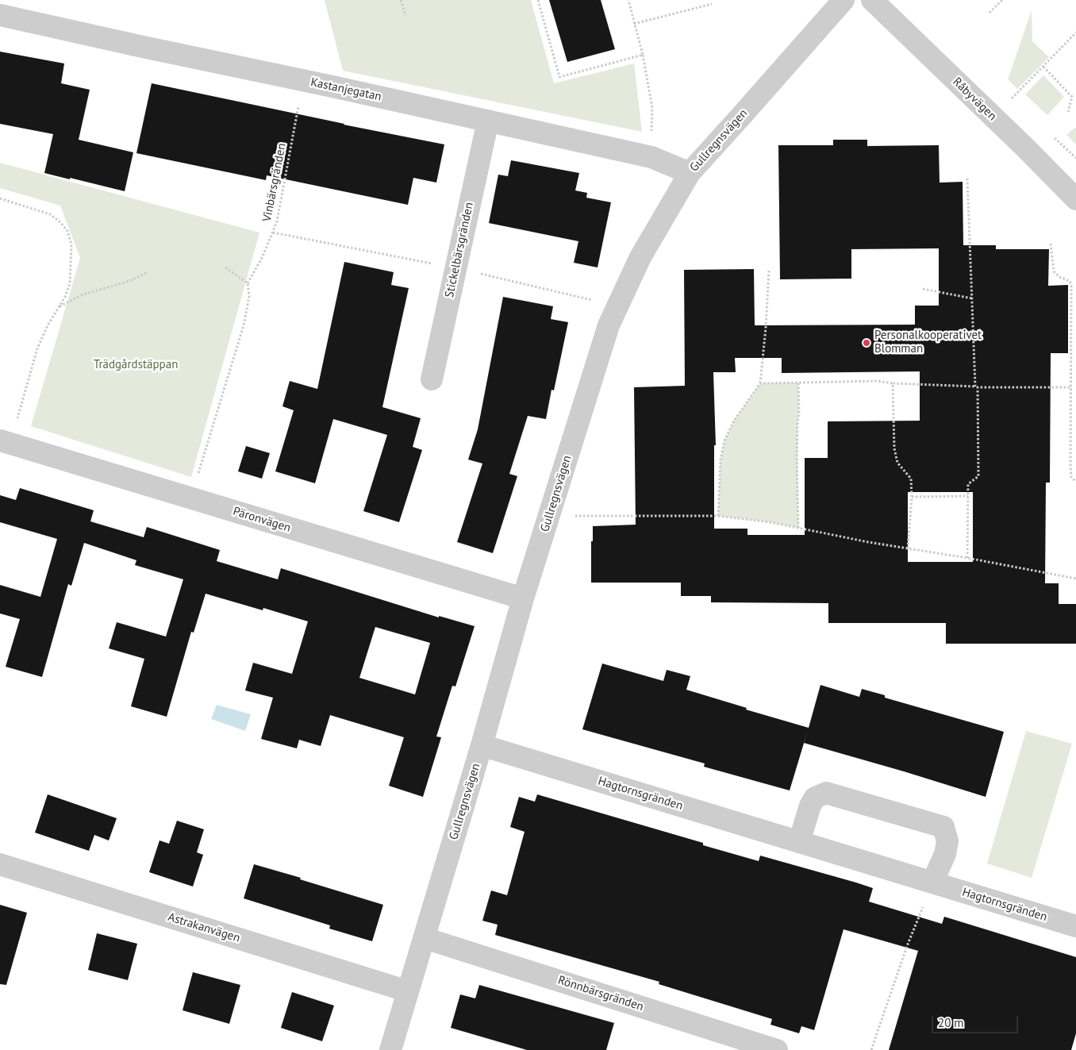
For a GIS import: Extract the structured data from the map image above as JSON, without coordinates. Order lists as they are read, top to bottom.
{
  "streets": {
    "street": [
      "Kastanjegatan",
      "Råbyvägen",
      "Gullregnsvägen",
      "Stickelbärsgränden",
      "Päronvägen",
      "Hagtornsgränden",
      "Astrakanvägen",
      "Rönnbärsgränden"
    ],
    "path": ["Vinbärsgränden"]
  },
  "crossings": [
    ["Kastanjegatan", "Gullregnsvägen"],
    ["Kastanjegatan", "Vinbärsgränden"],
    ["Kastanjegatan", "Stickelbärsgränden"],
    ["Gullregnsvägen", "Päronvägen"],
    ["Gullregnsvägen", "Hagtornsgränden"],
    ["Gullregnsvägen", "Astrakanvägen"],
    ["Gullregnsvägen", "Rönnbärsgränden"]
  ],
  "parks": ["Trädgårdstäppan"],
  "places": ["Personalkooperativet Blomman"],
  "scale_bar": "20 m"
}
